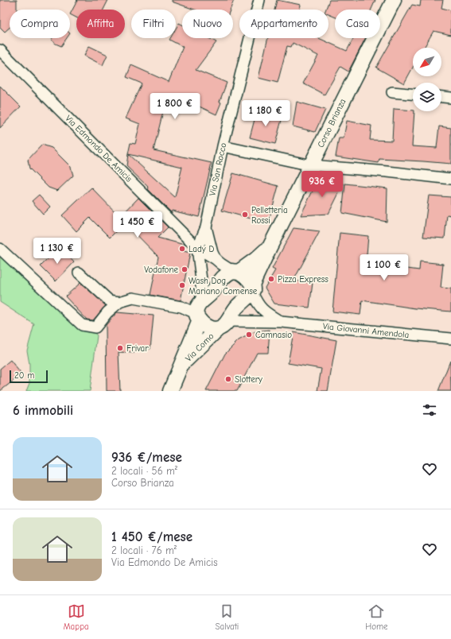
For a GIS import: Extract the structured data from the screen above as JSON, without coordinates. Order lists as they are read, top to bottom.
{
  "streets": {
    "main road": ["Corso Brianza", "Via Como"],
    "street": ["Via Edmondo De Amicis", "Via San Rocco", "Via Giovanni Amendola"]
  },
  "crossings": [
    ["Corso Brianza", "Via Edmondo De Amicis"],
    ["Corso Brianza", "Via Giovanni Amendola"],
    ["Corso Brianza", "Via Como"],
    ["Via Edmondo De Amicis", "Via San Rocco"],
    ["Via Giovanni Amendola", "Via Como"]
  ],
  "places": [
    "Pelletteria Rossi",
    "Lady D",
    "Vodafone",
    "Pizza Express",
    "Wash Dog Mariano Comense",
    "Camnasio",
    "Frivar",
    "Slottery"
  ],
  "scale_bar": "20 m",
  "north": "bottom left",
  "page": {
    "chip": [
      "Compra",
      "Affitta",
      "Filtri",
      "Nuovo",
      "Appartamento",
      "Casa"
    ],
    "price": [
      "1 800 €",
      "1 180 €",
      "936 €",
      "1 450 €",
      "1 130 €",
      "1 100 €"
    ],
    "scale": "20 m",
    "heading": "6 immobili",
    "list": [
      {
        "name": "936 €/mese",
        "note": "2 locali · 56 m² · Corso Brianza"
      },
      {
        "name": "1 450 €/mese",
        "note": "2 locali · 76 m² · Via Edmondo De Amicis"
      }
    ],
    "tabs": ["Mappa", "Salvati", "Home"]
  }
}
